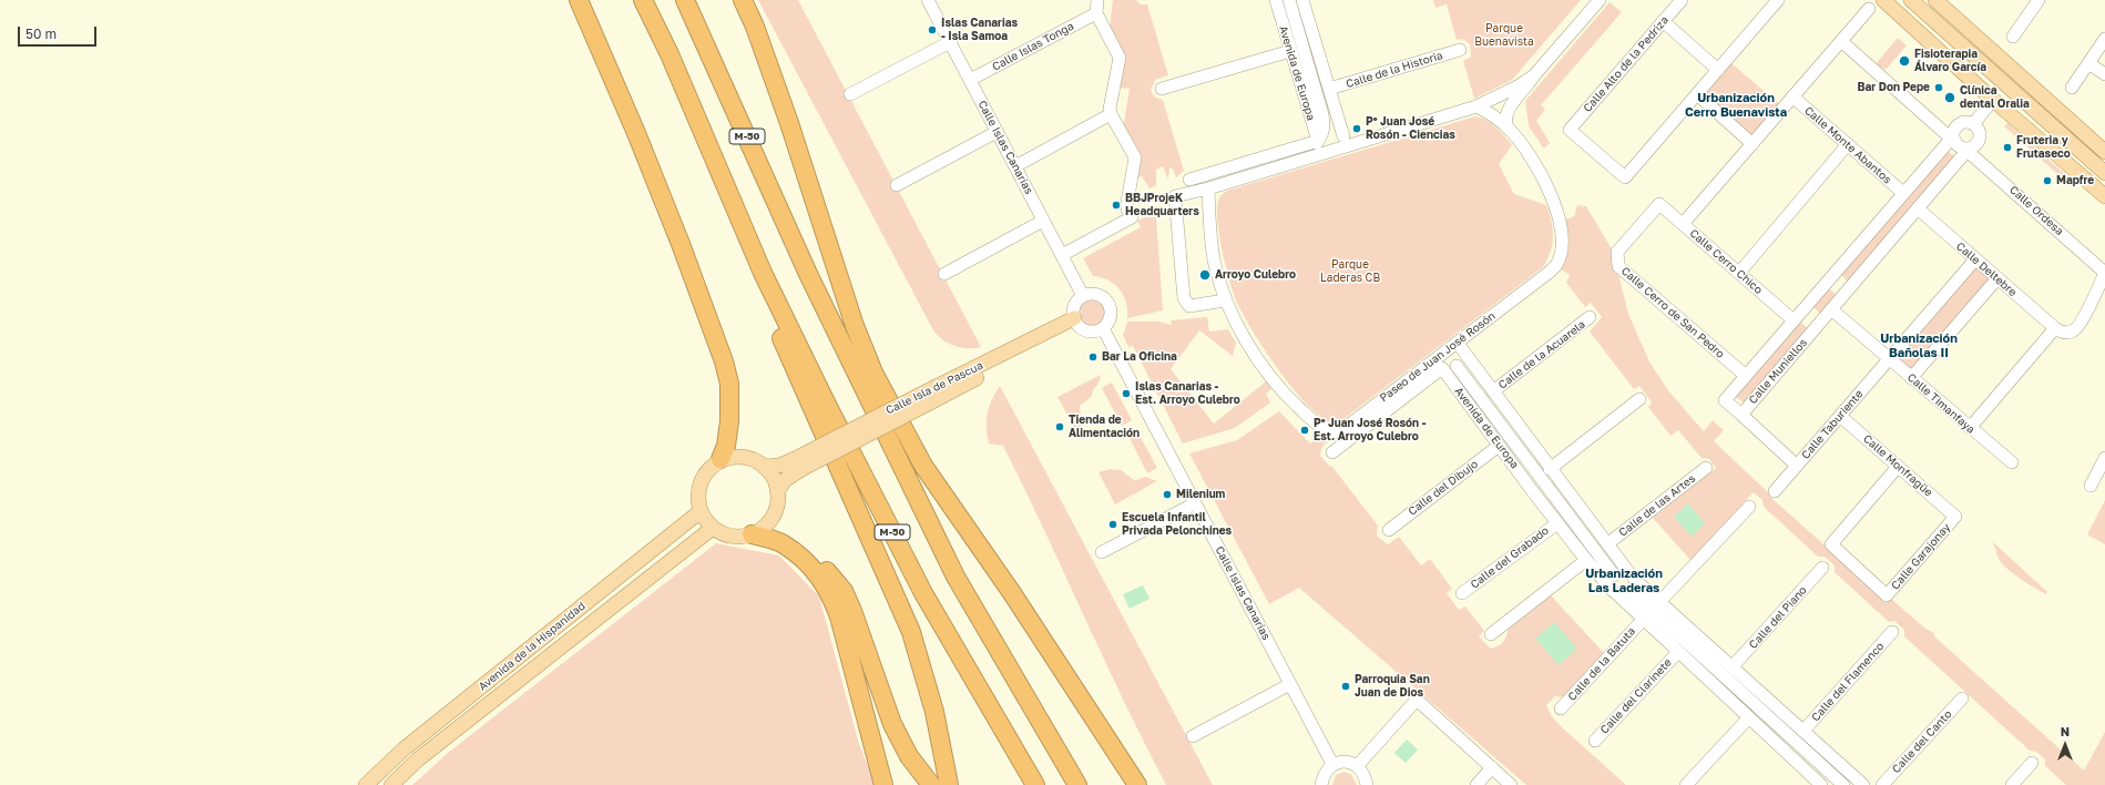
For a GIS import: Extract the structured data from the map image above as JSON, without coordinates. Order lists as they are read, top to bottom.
{
  "streets": {
    "highway": ["M-50"],
    "main road": ["Calle Isla de Pascua", "Avenida de la Hispanidad"],
    "street": [
      "Calle Islas Tonga",
      "Calle Alto de la Pedriza",
      "Calle de la Historia",
      "Avenida de Europa",
      "Calle Monte Abantos",
      "Calle Islas Canarias",
      "Calle Ordesa",
      "Calle Cerro Chico",
      "Calle Deltebre",
      "Calle Cerro de San Pedro",
      "Calle de la Acuarela",
      "Paseo de Juan José Rosón",
      "Calle Muniellos",
      "Calle Timanfaya",
      "Calle Taburiente",
      "Calle Monfragüe",
      "Calle del Dibujo",
      "Calle de las Artes",
      "Calle Garajonay",
      "Calle del Grabado",
      "Calle del Piano",
      "Calle de la Batuta",
      "Calle del Flamenco",
      "Calle del Clarinete",
      "Calle del Canto"
    ]
  },
  "crossings": [
    ["Calle Islas Tonga", "Calle Islas Canarias"],
    ["Avenida de Europa", "Paseo de Juan José Rosón"],
    ["Avenida de Europa", "Calle del Dibujo"],
    ["Avenida de Europa", "Calle del Grabado"],
    ["Avenida de Europa", "Calle de la Batuta"],
    ["Avenida de Europa", "Calle del Clarinete"],
    ["Calle Monte Abantos", "Calle Muniellos"],
    ["Calle Islas Canarias", "Calle Isla de Pascua"],
    ["Calle Ordesa", "Calle Deltebre"],
    ["Calle Ordesa", "Calle Muniellos"],
    ["Calle Cerro Chico", "Calle Cerro de San Pedro"],
    ["Calle Cerro Chico", "Calle Muniellos"],
    ["Calle Deltebre", "Calle Muniellos"],
    ["Calle Deltebre", "Calle Taburiente"],
    ["Calle Cerro de San Pedro", "Calle Muniellos"],
    ["Calle Muniellos", "Calle Timanfaya"],
    ["Calle Timanfaya", "Calle Taburiente"],
    ["Calle Taburiente", "Calle Monfragüe"],
    ["Calle Monfragüe", "Calle Garajonay"]
  ],
  "districts": ["Urbanización Cerro Buenavista", "Urbanización Bañolas II", "Urbanización Las Laderas"],
  "parks": ["Parque Buenavista", "Parque Laderas CB"],
  "places": [
    "Islas Canarias - Isla Samoa",
    "Fisioterapia Álvaro García",
    "Bar Don Pepe",
    "Clínica dental Oralia",
    "Pº Juan José Rosón - Ciencias",
    "Fruteria y Frutaseco",
    "Mapfre",
    "BBJProjeK Headquarters",
    "Arroyo Culebro",
    "Bar La Oficina",
    "Islas Canarias - Est. Arroyo Culebro",
    "Tienda de Alimentación",
    "Pº Juan José Rosón - Est. Arroyo Culebro",
    "Milenium",
    "Escuela Infantil Privada Pelonchines",
    "Parroquia San Juan de Dios"
  ],
  "scale_bar": "50 m",
  "north": "top"
}
